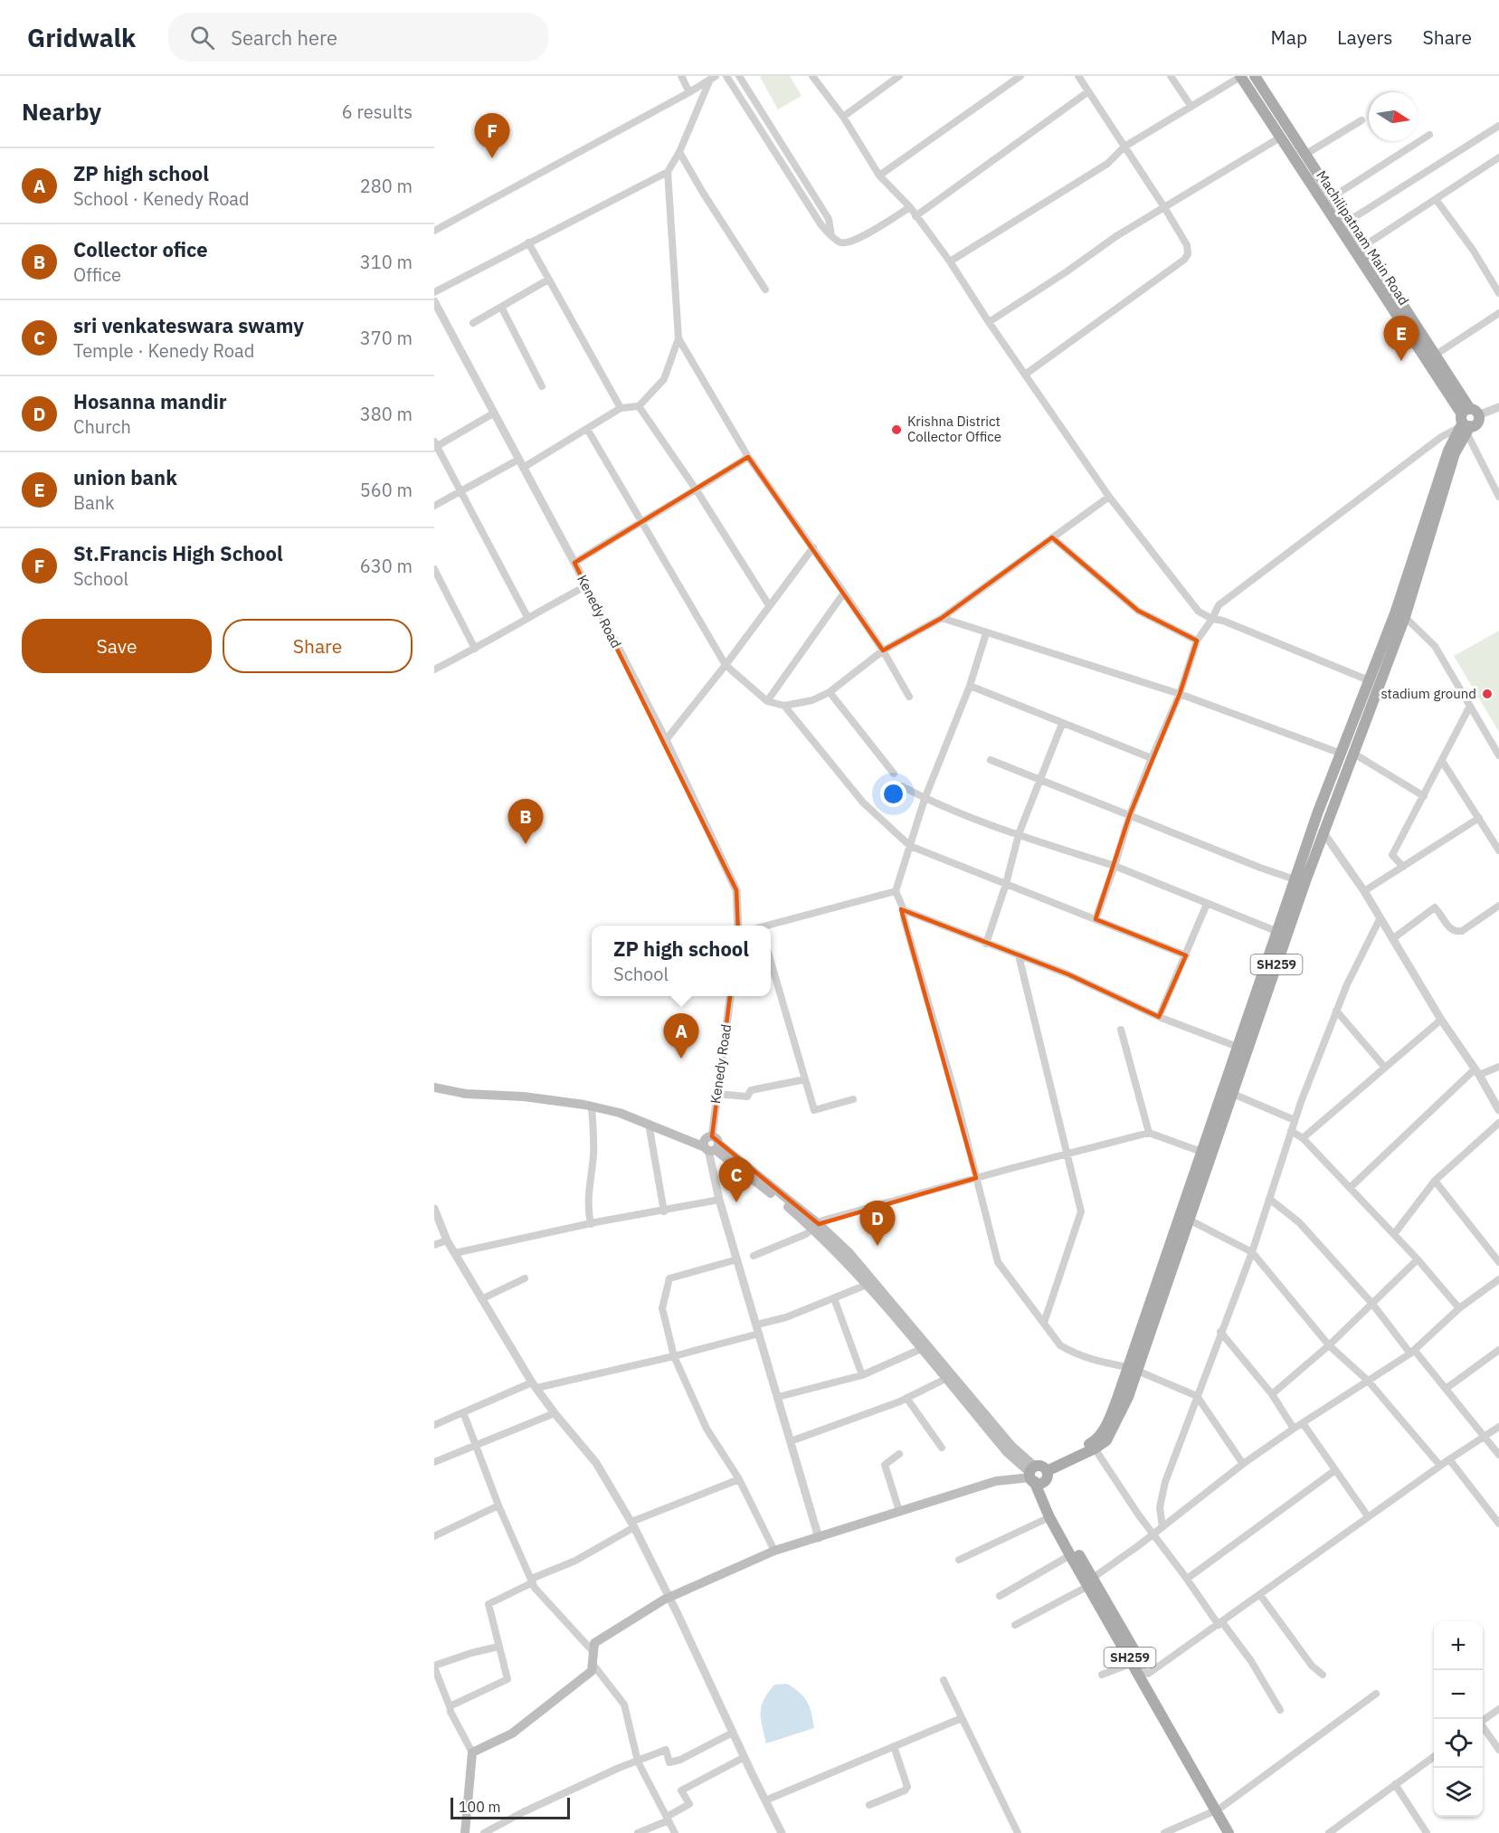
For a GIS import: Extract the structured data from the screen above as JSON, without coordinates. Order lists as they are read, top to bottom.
{
  "streets": {
    "main road": ["Machilipatnam Main Road", "SH259"],
    "street": ["Kenedy Road"]
  },
  "crossings": [
    ["Machilipatnam Main Road", "SH259"]
  ],
  "places": ["Krishna District Collector Office", "stadium ground"],
  "scale_bar": "100 m",
  "north": "right",
  "page": {
    "header": "Gridwalk",
    "search": "Search here",
    "nav": ["Map", "Layers", "Share"],
    "heading": ["Nearby", "6 results"],
    "pins": [
      "F",
      "E",
      "B",
      "A",
      "C",
      "D"
    ],
    "list": [
      {
        "mark": "A",
        "name": "ZP high school",
        "note": "School · Kenedy Road",
        "value": "280 m"
      },
      {
        "mark": "B",
        "name": "Collector ofice",
        "note": "Office",
        "value": "310 m"
      },
      {
        "mark": "C",
        "name": "sri venkateswara swamy",
        "note": "Temple · Kenedy Road",
        "value": "370 m"
      },
      {
        "mark": "D",
        "name": "Hosanna mandir",
        "note": "Church",
        "value": "380 m"
      },
      {
        "mark": "E",
        "name": "union bank",
        "note": "Bank",
        "value": "560 m"
      },
      {
        "mark": "F",
        "name": "St.Francis High School",
        "note": "School",
        "value": "630 m"
      }
    ],
    "buttons": ["Save", "Share"],
    "popup": ["ZP high school", "School"],
    "map_buttons": ["+", "−"],
    "scale": "100 m"
  }
}
